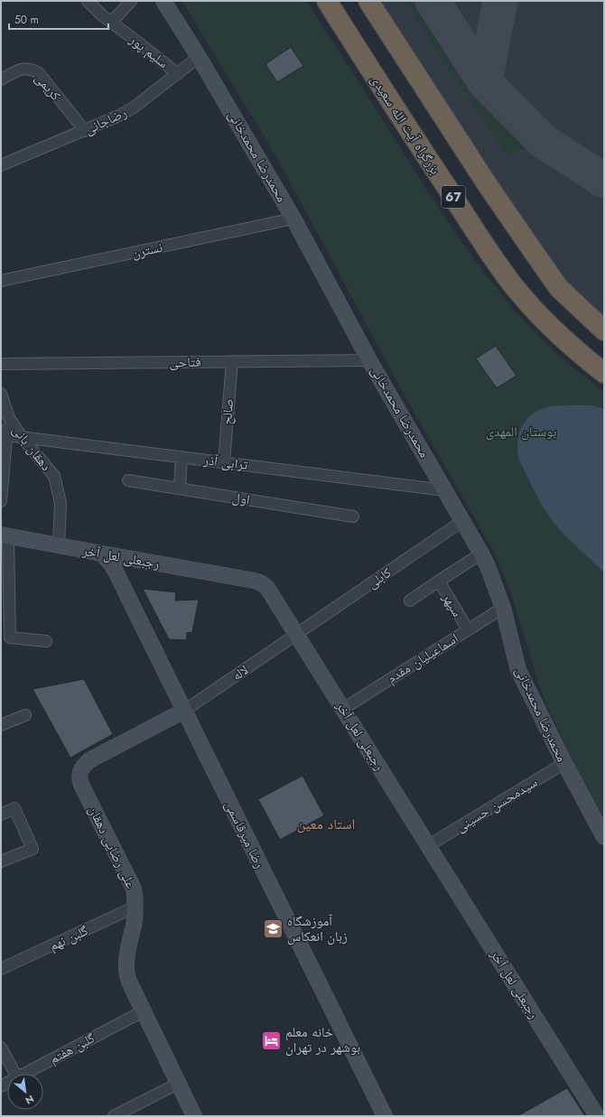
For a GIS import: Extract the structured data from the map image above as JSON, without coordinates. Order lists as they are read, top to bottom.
{
  "streets": {
    "highway": ["بزرگراه آیت الله سعیدی", "67"],
    "street": [
      "سلیم پور",
      "کریمی",
      "رضاجانی",
      "محمدرضا محمدخانی",
      "نسترن",
      "فتاحی",
      "صالح",
      "دهقان بانی",
      "ترابی آذر",
      "اول",
      "رجبعلی لعل آخر",
      "کابلی",
      "سپهر",
      "اسماعیلیان مقدم",
      "لاله",
      "سیدمحسن حسینی",
      "رضا میرقاسمی",
      "علی رضایی دهقان",
      "گلبن نهم",
      "گلبن هفتم"
    ]
  },
  "crossings": [
    ["سلیم پور", "رضاجانی"],
    ["کریمی", "رضاجانی"],
    ["رضاجانی", "محمدرضا محمدخانی"],
    ["محمدرضا محمدخانی", "نسترن"],
    ["محمدرضا محمدخانی", "فتاحی"],
    ["محمدرضا محمدخانی", "ترابی آذر"],
    ["محمدرضا محمدخانی", "کابلی"],
    ["محمدرضا محمدخانی", "سپهر"],
    ["محمدرضا محمدخانی", "اسماعیلیان مقدم"],
    ["محمدرضا محمدخانی", "سیدمحسن حسینی"],
    ["فتاحی", "صالح"],
    ["صالح", "ترابی آذر"],
    ["دهقان بانی", "ترابی آذر"],
    ["دهقان بانی", "رجبعلی لعل آخر"],
    ["رجبعلی لعل آخر", "کابلی"],
    ["رجبعلی لعل آخر", "اسماعیلیان مقدم"],
    ["رجبعلی لعل آخر", "لاله"],
    ["رجبعلی لعل آخر", "سیدمحسن حسینی"],
    ["رجبعلی لعل آخر", "رضا میرقاسمی"],
    ["کابلی", "لاله"],
    ["سپهر", "اسماعیلیان مقدم"],
    ["لاله", "رضا میرقاسمی"],
    ["لاله", "علی رضایی دهقان"],
    ["رضا میرقاسمی", "علی رضایی دهقان"],
    ["علی رضایی دهقان", "گلبن نهم"],
    ["علی رضایی دهقان", "گلبن هفتم"]
  ],
  "districts": ["استاد معین"],
  "parks": ["بوستان المهدی"],
  "places": {
    "school or university": ["آموزشگاه زبان انعکاس"],
    "hotel": ["خانه معلم بوشهر در تهران"]
  },
  "scale_bar": "50 m",
  "north": "bottom right"
}
